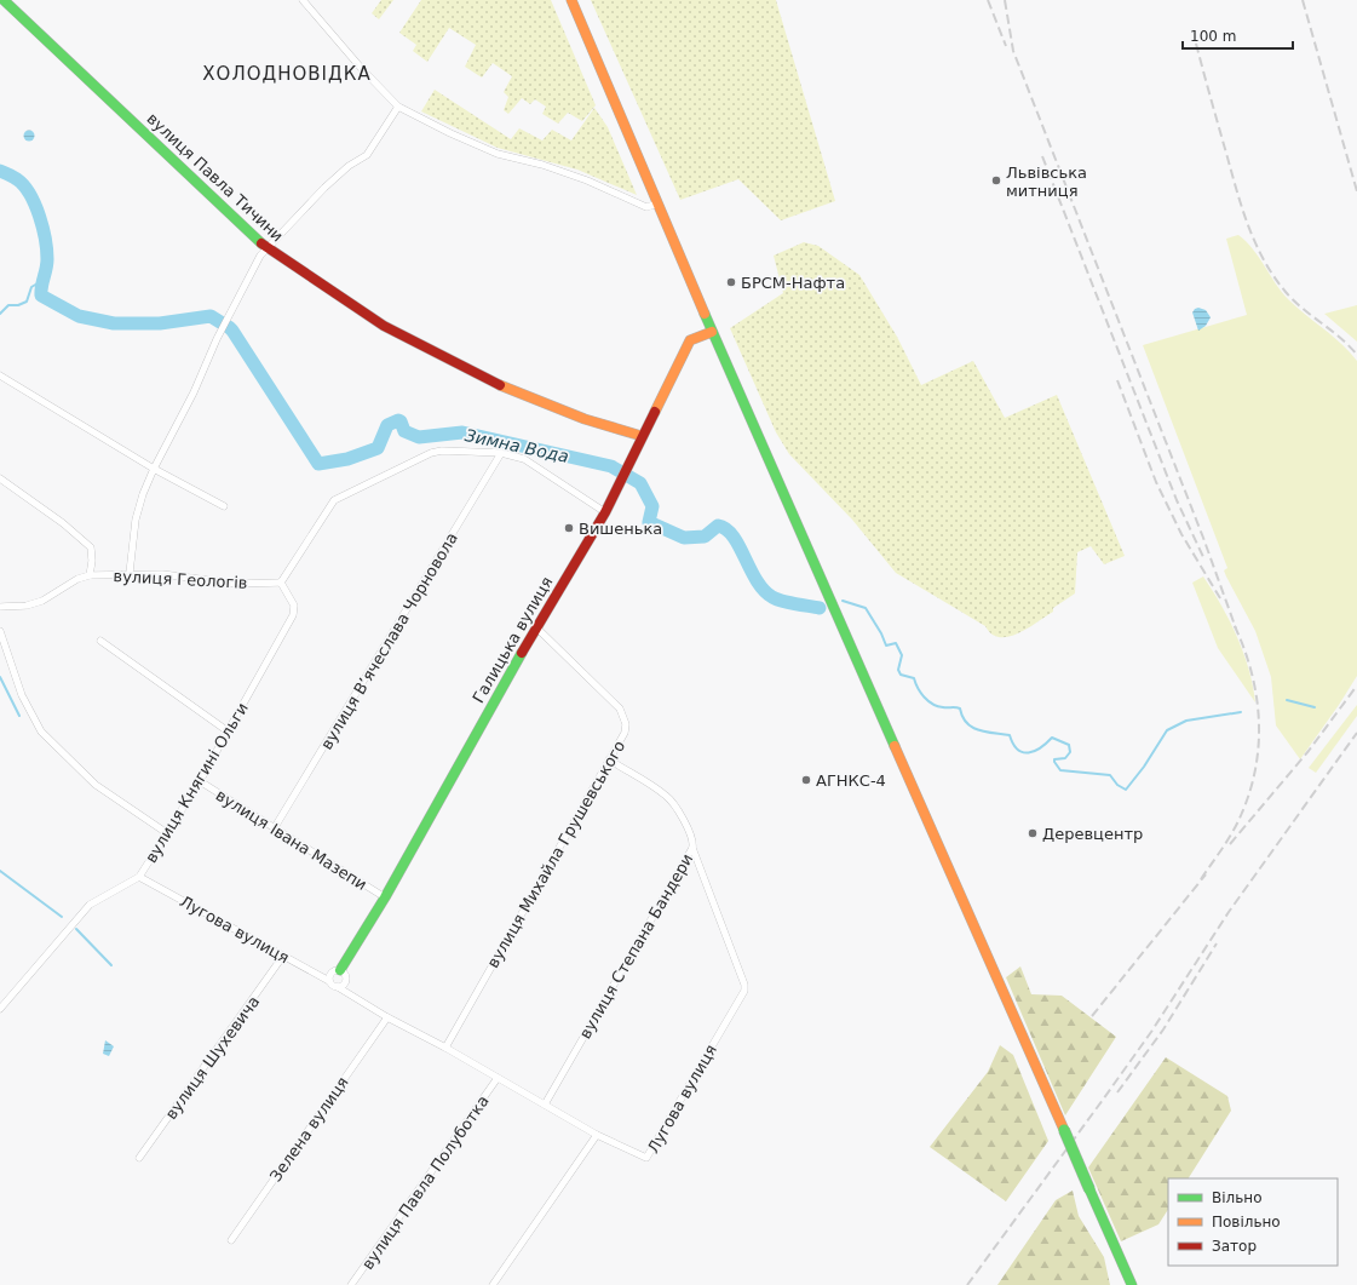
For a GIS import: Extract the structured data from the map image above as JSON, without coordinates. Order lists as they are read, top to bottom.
{
  "streets": {
    "main road": ["вулиця Павла Тичини", "Галицька вулиця"],
    "street": [
      "вулиця Геологів",
      "вулиця Вʼячеслава Чорновола",
      "вулиця Княгині Ольги",
      "вулиця Івана Мазепи",
      "вулиця Михайла Грушевського",
      "Лугова вулиця",
      "вулиця Степана Бандери",
      "вулиця Шухевича",
      "Зелена вулиця",
      "вулиця Павла Полуботка"
    ]
  },
  "crossings": [
    ["вулиця Павла Тичини", "Галицька вулиця"],
    ["вулиця Геологів", "вулиця Княгині Ольги"],
    ["Галицька вулиця", "вулиця Івана Мазепи"],
    ["Галицька вулиця", "вулиця Михайла Грушевського"],
    ["Галицька вулиця", "Лугова вулиця"],
    ["вулиця Вʼячеслава Чорновола", "вулиця Івана Мазепи"],
    ["вулиця Княгині Ольги", "вулиця Івана Мазепи"],
    ["вулиця Княгині Ольги", "Лугова вулиця"],
    ["вулиця Михайла Грушевського", "Лугова вулиця"],
    ["вулиця Михайла Грушевського", "вулиця Степана Бандери"],
    ["Лугова вулиця", "вулиця Степана Бандери"],
    ["Лугова вулиця", "вулиця Шухевича"],
    ["Лугова вулиця", "Зелена вулиця"],
    ["Лугова вулиця", "вулиця Павла Полуботка"]
  ],
  "districts": ["ХОЛОДНОВІДКА"],
  "water": ["Зимна Вода"],
  "places": [
    "Львівська митниця",
    "БРСМ-Нафта",
    "Вишенька",
    "АГНКС-4",
    "Деревцентр"
  ],
  "legend": ["Вільно", "Повільно", "Затор"],
  "scale_bar": "100 m"
}
